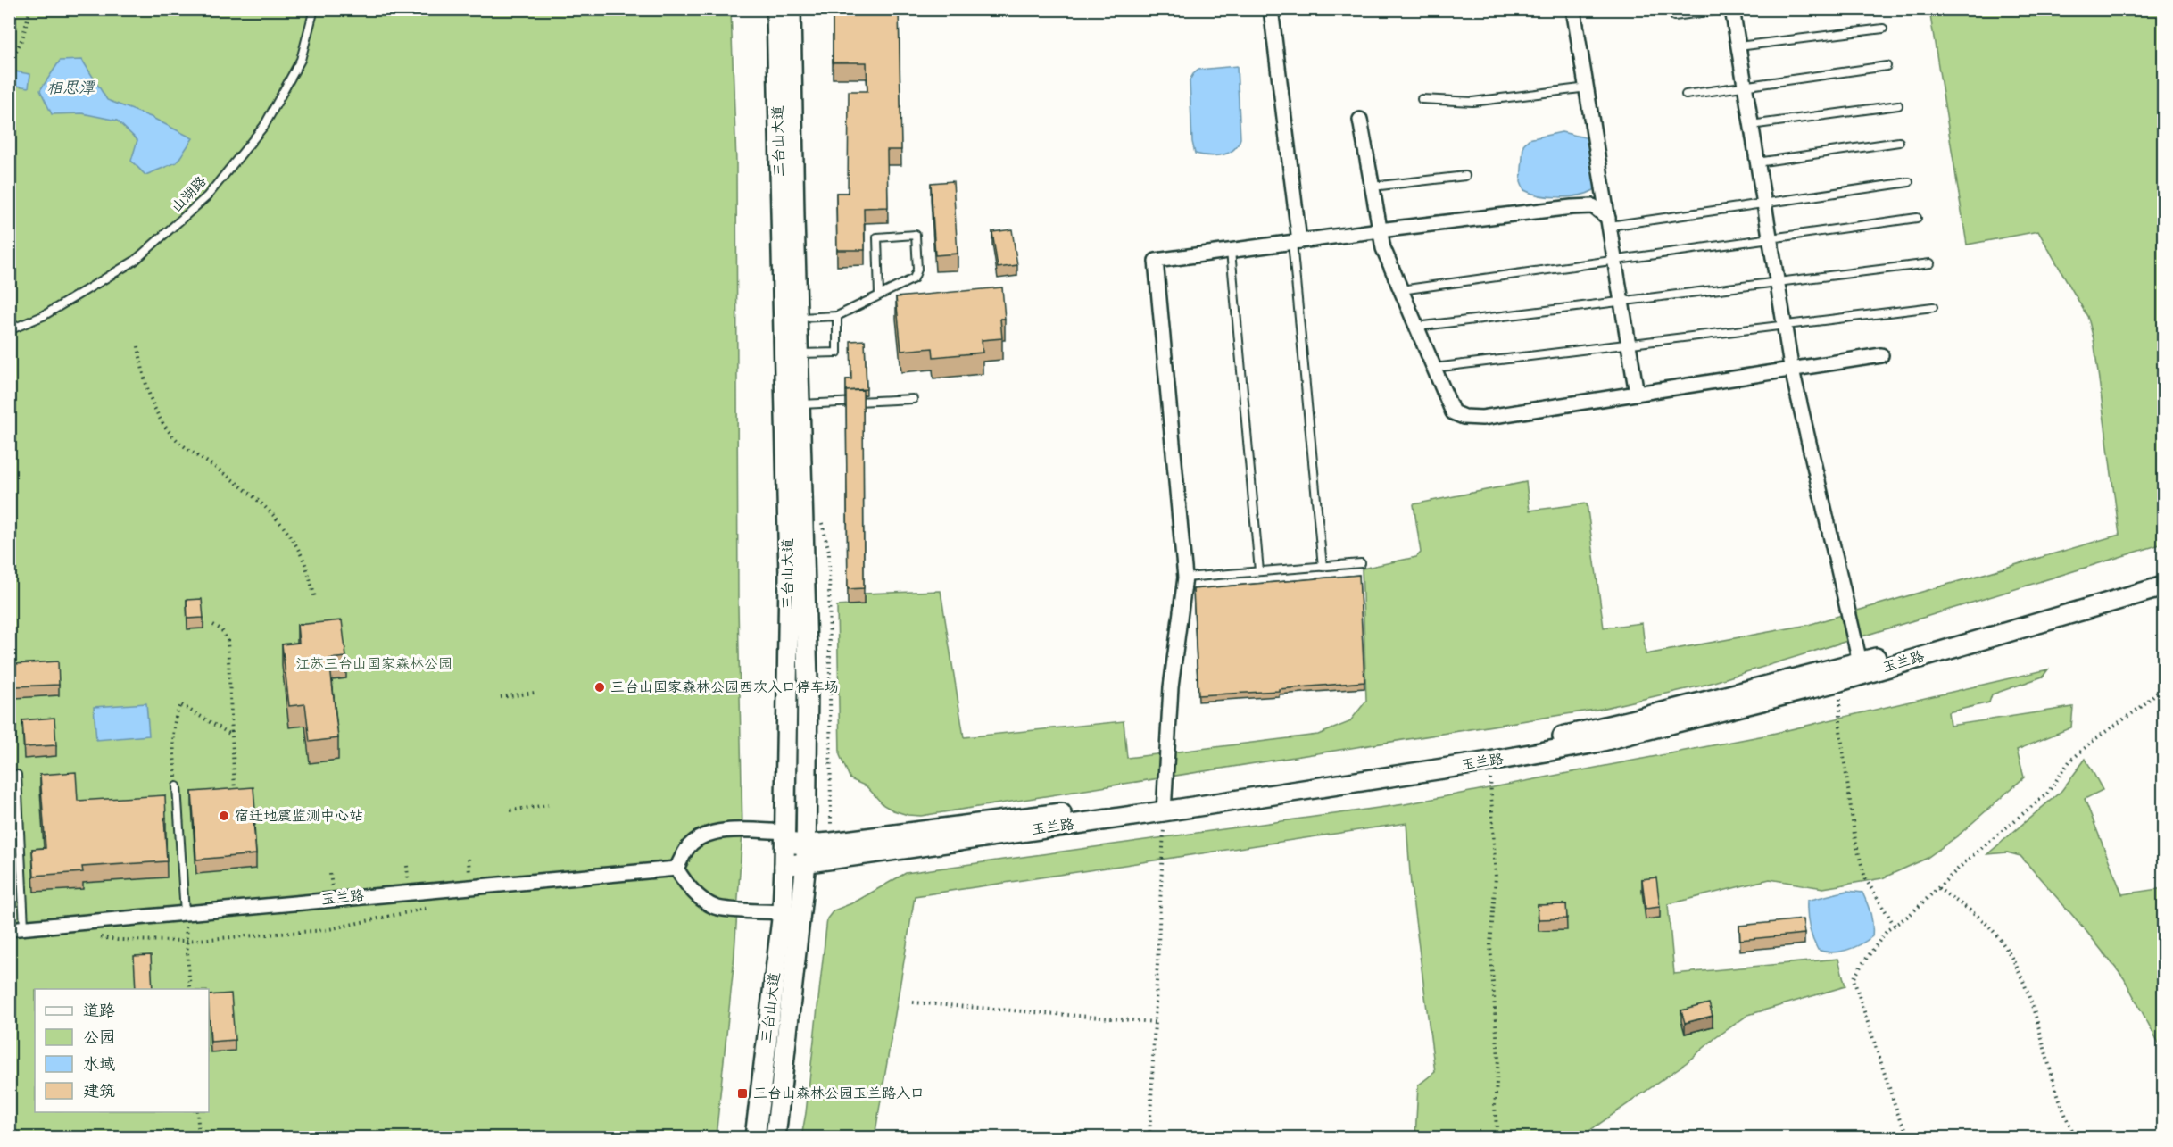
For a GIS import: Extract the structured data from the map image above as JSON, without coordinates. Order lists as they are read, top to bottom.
{
  "streets": {
    "street": ["三台山大道", "玉兰路"],
    "lane": ["山湖路"]
  },
  "crossings": [
    ["三台山大道", "玉兰路"]
  ],
  "water": ["相思潭"],
  "parks": ["江苏三台山国家森林公园"],
  "places": {
    "other": ["三台山国家森林公园西次入口停车场", "宿迁地震监测中心站"],
    "transit": ["三台山森林公园玉兰路入口"]
  },
  "legend": [
    "道路",
    "公园",
    "水域",
    "建筑"
  ]
}
